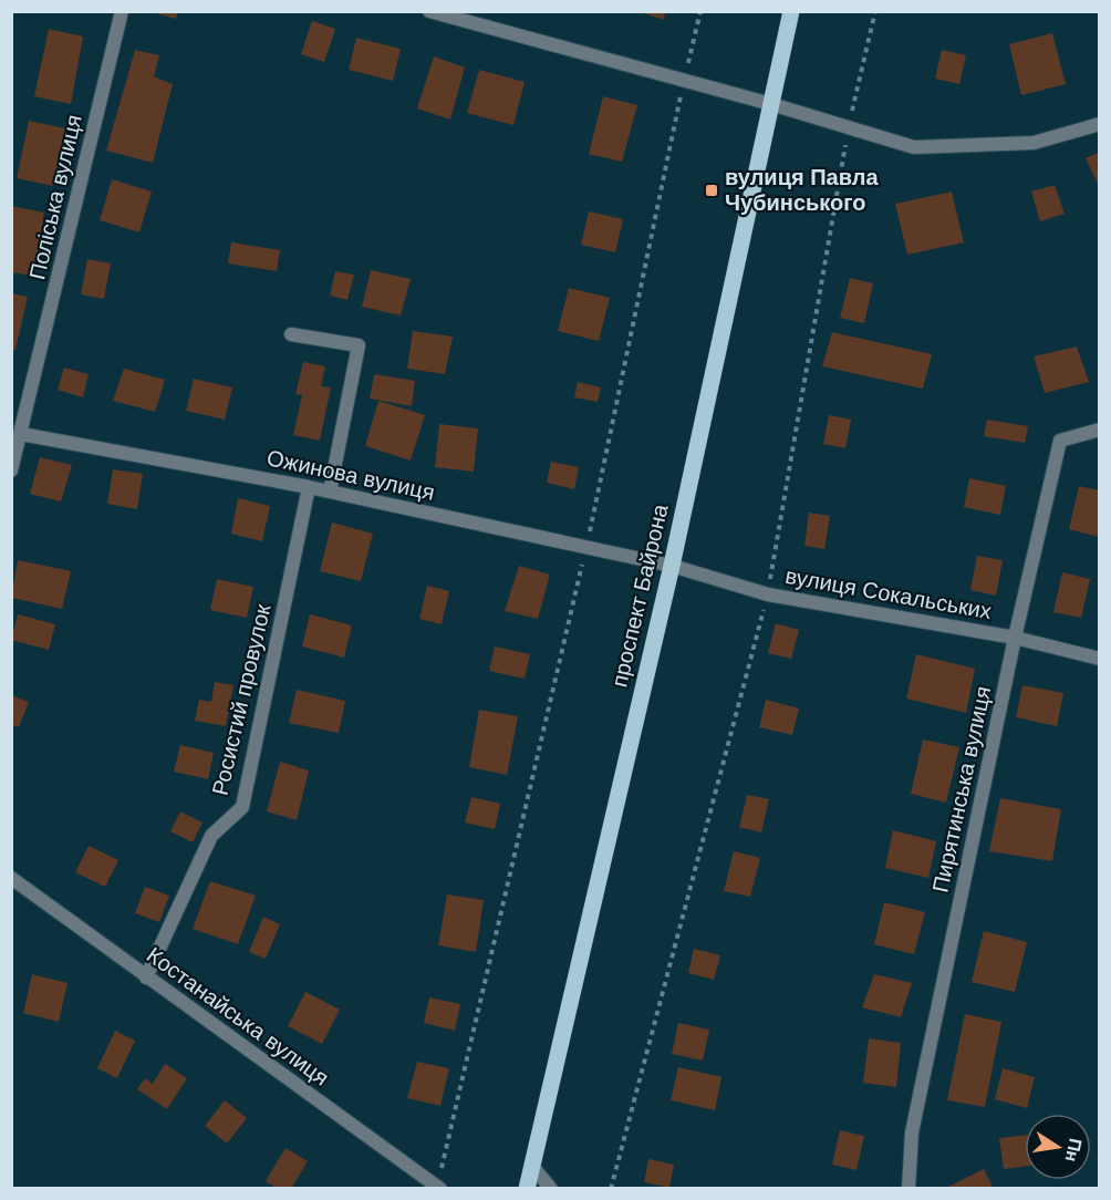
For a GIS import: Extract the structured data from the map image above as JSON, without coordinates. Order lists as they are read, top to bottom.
{
  "streets": {
    "main road": ["проспект Байрона"],
    "street": [
      "Поліська вулиця",
      "Ожинова вулиця",
      "вулиця Сокальських",
      "Росистий провулок",
      "Пирятинська вулиця",
      "Костанайська вулиця"
    ]
  },
  "crossings": [
    ["Поліська вулиця", "Ожинова вулиця"],
    ["Ожинова вулиця", "вулиця Сокальських"],
    ["Ожинова вулиця", "проспект Байрона"],
    ["Ожинова вулиця", "Росистий провулок"],
    ["вулиця Сокальських", "проспект Байрона"],
    ["вулиця Сокальських", "Пирятинська вулиця"],
    ["Росистий провулок", "Костанайська вулиця"]
  ],
  "places": {
    "transit": ["вулиця Павла Чубинського"]
  },
  "north": "right"
}
